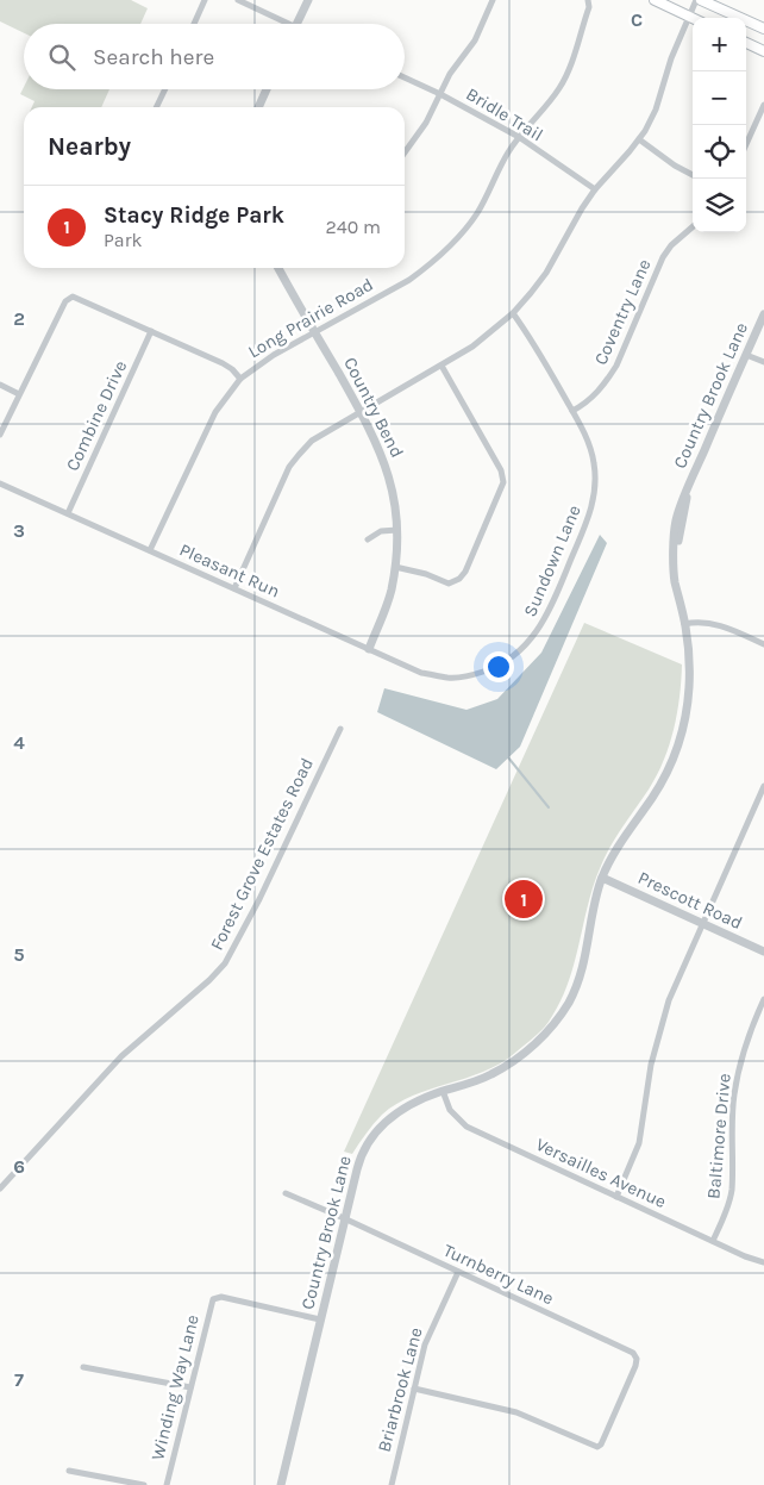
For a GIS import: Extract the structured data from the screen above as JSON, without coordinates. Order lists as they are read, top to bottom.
{
  "streets": {
    "street": [
      "Bridle Trail",
      "Coventry Lane",
      "Long Prairie Road",
      "Country Brook Lane",
      "Country Bend",
      "Combine Drive",
      "Sundown Lane",
      "Pleasant Run",
      "Forest Grove Estates Road",
      "Prescott Road",
      "Baltimore Drive",
      "Versailles Avenue",
      "Turnberry Lane",
      "Winding Way Lane",
      "Briarbrook Lane"
    ]
  },
  "crossings": [
    ["Bridle Trail", "Long Prairie Road"],
    ["Coventry Lane", "Sundown Lane"],
    ["Long Prairie Road", "Country Bend"],
    ["Long Prairie Road", "Pleasant Run"],
    ["Country Brook Lane", "Prescott Road"],
    ["Country Brook Lane", "Versailles Avenue"],
    ["Country Brook Lane", "Turnberry Lane"],
    ["Country Brook Lane", "Winding Way Lane"],
    ["Country Bend", "Pleasant Run"],
    ["Combine Drive", "Pleasant Run"],
    ["Sundown Lane", "Pleasant Run"],
    ["Baltimore Drive", "Versailles Avenue"],
    ["Turnberry Lane", "Briarbrook Lane"]
  ],
  "page": {
    "map_buttons": ["+", "−"],
    "search": "Search here",
    "heading": "Nearby",
    "list": [
      {
        "mark": "1",
        "name": "Stacy Ridge Park",
        "note": "Park",
        "value": "240 m"
      }
    ],
    "pins": "1"
  },
  "grid": {
    "columns": ["C"],
    "rows": [
      "2",
      "3",
      "4",
      "5",
      "6",
      "7"
    ]
  }
}
